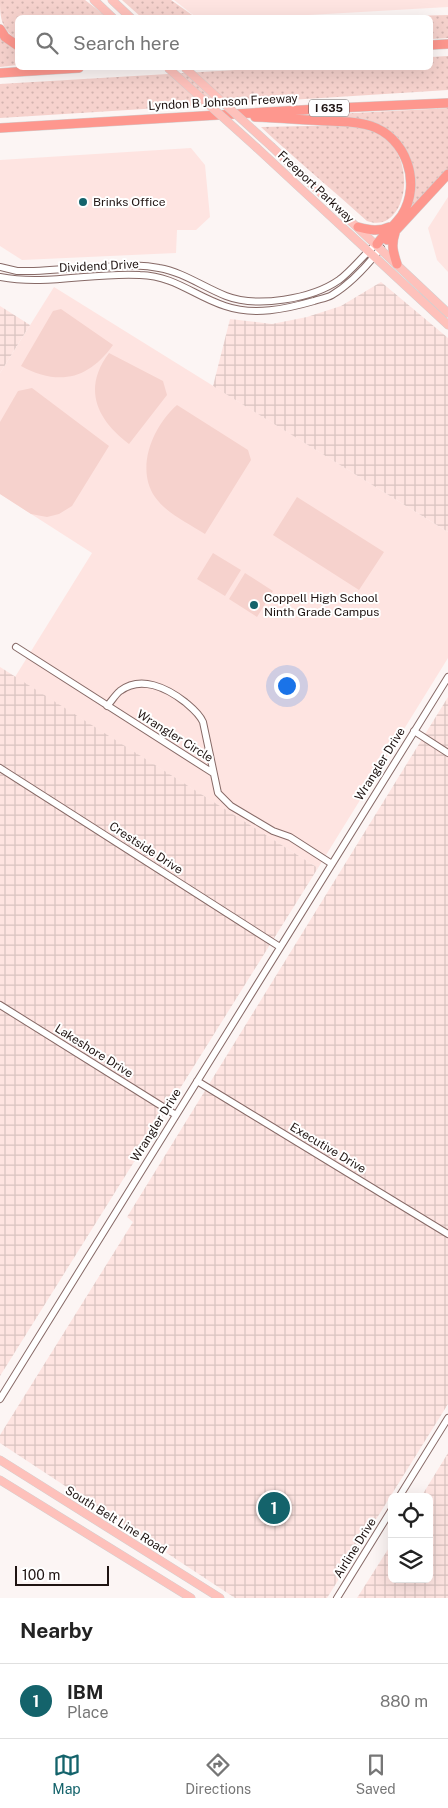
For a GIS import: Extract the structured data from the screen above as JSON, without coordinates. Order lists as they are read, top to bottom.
{
  "streets": {
    "highway": ["Lyndon B Johnson Freeway", "I 635"],
    "main road": ["Freeport Parkway", "South Belt Line Road"],
    "street": [
      "Dividend Drive",
      "Wrangler Circle",
      "Wrangler Drive",
      "Crestside Drive",
      "Lakeshore Drive",
      "Executive Drive",
      "Airline Drive"
    ]
  },
  "crossings": [
    ["Freeport Parkway", "Dividend Drive"],
    ["Wrangler Drive", "Crestside Drive"],
    ["Wrangler Drive", "Lakeshore Drive"],
    ["Wrangler Drive", "Executive Drive"]
  ],
  "places": ["Brinks Office", "Coppell High School Ninth Grade Campus"],
  "scale_bar": "100 m",
  "page": {
    "search": "Search here",
    "pins": "1",
    "scale": "100 m",
    "heading": "Nearby",
    "list": [
      {
        "mark": "1",
        "name": "IBM",
        "note": "Place",
        "value": "880 m"
      }
    ],
    "nav": ["Map", "Directions", "Saved"]
  }
}
